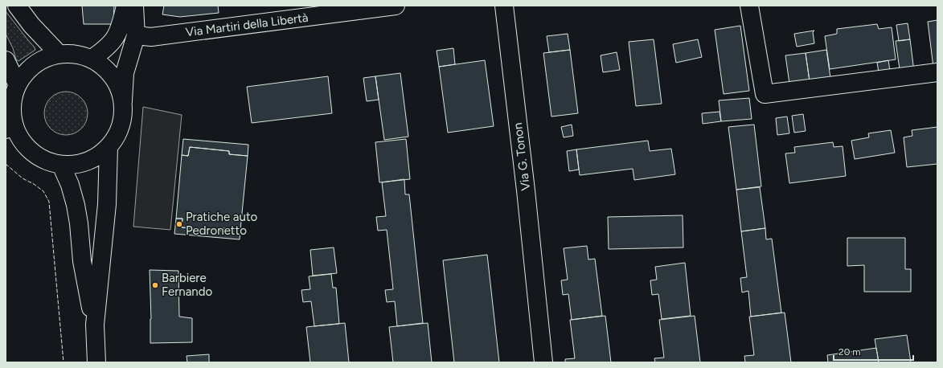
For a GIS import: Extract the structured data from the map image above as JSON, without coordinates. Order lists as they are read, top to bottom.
{
  "streets": {
    "street": ["Via Martiri della Libertà", "Via G. Tonon"]
  },
  "places": ["Pratiche auto Pedronetto", "Barbiere Fernando"],
  "scale_bar": "20 m"
}
